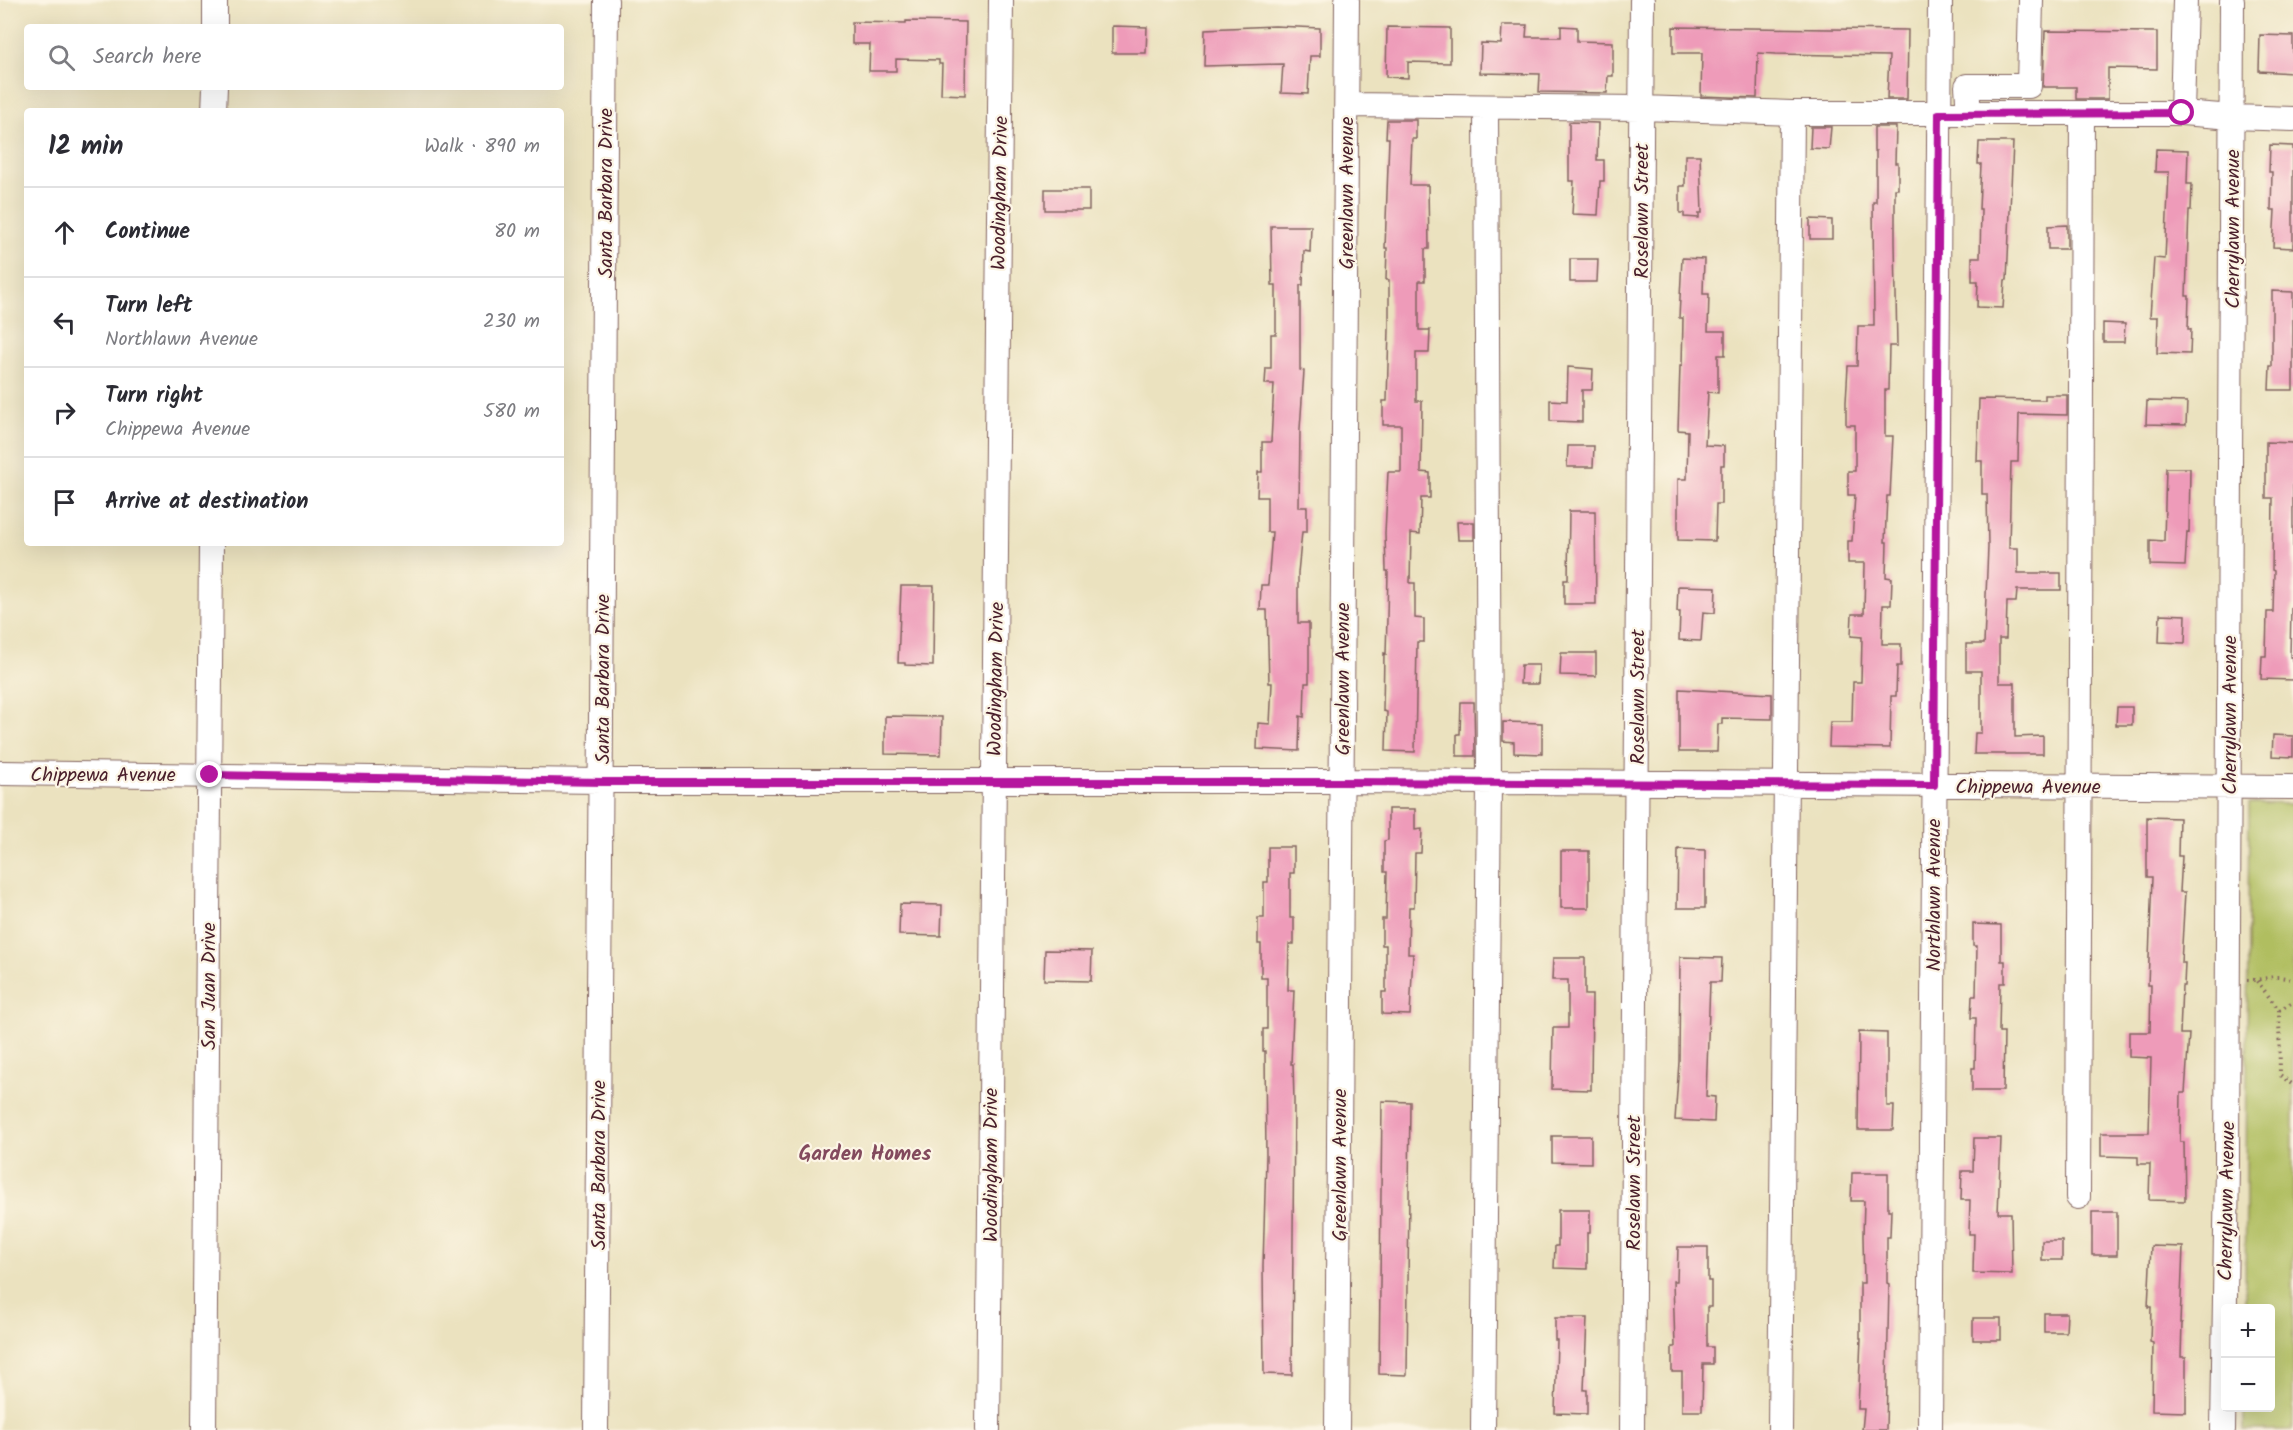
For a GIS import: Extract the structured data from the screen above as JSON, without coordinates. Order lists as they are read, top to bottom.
{
  "streets": {
    "street": [
      "Santa Barbara Drive",
      "Woodingham Drive",
      "Greenlawn Avenue",
      "Roselawn Street",
      "Cherrylawn Avenue",
      "Chippewa Avenue",
      "Northlawn Avenue",
      "San Juan Drive"
    ]
  },
  "crossings": [
    ["Santa Barbara Drive", "Chippewa Avenue"],
    ["Woodingham Drive", "Chippewa Avenue"],
    ["Greenlawn Avenue", "Chippewa Avenue"],
    ["Roselawn Street", "Chippewa Avenue"],
    ["Cherrylawn Avenue", "Chippewa Avenue"],
    ["Chippewa Avenue", "Northlawn Avenue"],
    ["Chippewa Avenue", "San Juan Drive"]
  ],
  "districts": ["Garden Homes"],
  "page": {
    "search": "Search here",
    "heading": ["12 min", "Walk · 890 m"],
    "list": [
      ["Continue", "80 m"],
      ["Turn left", "Northlawn Avenue", "230 m"],
      ["Turn right", "Chippewa Avenue", "580 m"],
      "Arrive at destination"
    ],
    "map_buttons": ["+", "−"]
  }
}
